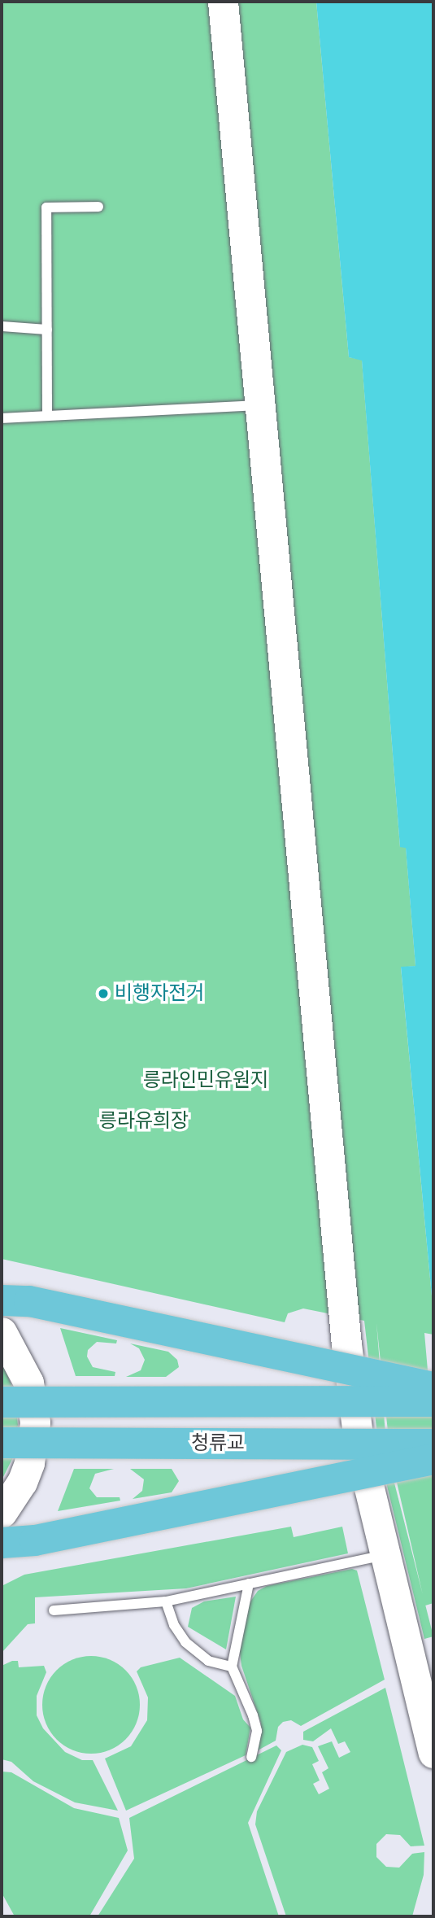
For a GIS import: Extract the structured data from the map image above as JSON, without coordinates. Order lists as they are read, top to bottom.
{
  "streets": {
    "main road": ["청류교"]
  },
  "parks": ["릉라인민유원지", "릉라유희장"],
  "places": ["비행자전거"]
}
